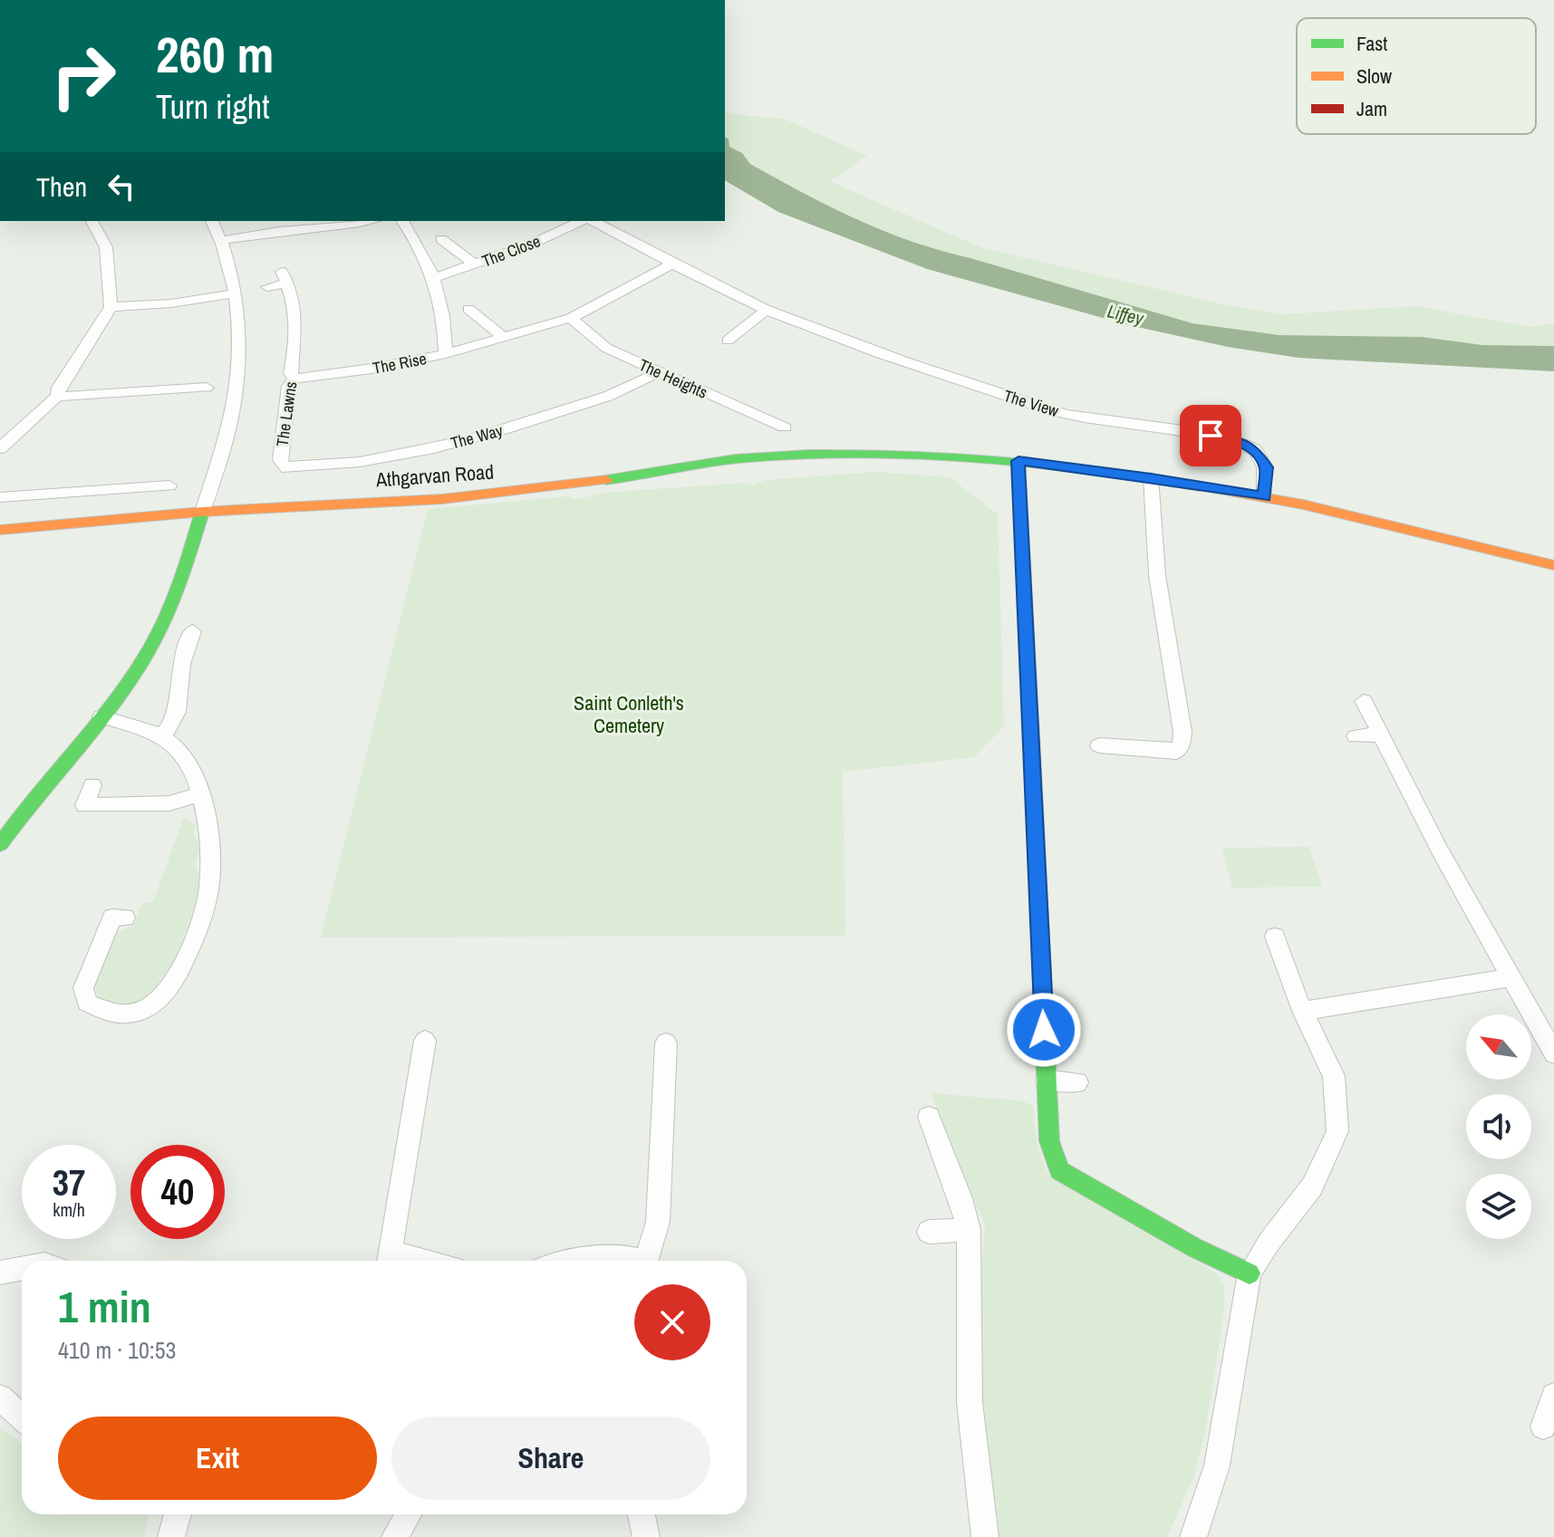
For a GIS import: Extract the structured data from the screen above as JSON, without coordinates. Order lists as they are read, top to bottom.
{
  "streets": {
    "main road": ["Athgarvan Road"],
    "street": [
      "The Close",
      "The Rise",
      "The Heights",
      "The View",
      "The Lawns",
      "The Way"
    ]
  },
  "crossings": [
    ["The Rise", "The Heights"],
    ["The Rise", "The View"],
    ["The Rise", "The Lawns"],
    ["The Heights", "The Way"],
    ["The View", "Athgarvan Road"],
    ["The Lawns", "The Way"]
  ],
  "water": ["Liffey"],
  "parks": ["Saint Conleth's Cemetery"],
  "legend": ["Fast", "Slow", "Jam"],
  "north": "top left",
  "page": {
    "turn": ["260 m", "Turn right"],
    "then": "Then",
    "speed": "37 km/h",
    "limit": "40",
    "heading": ["1 min", "410 m · 10:53"],
    "buttons": ["Exit", "Share"]
  }
}
